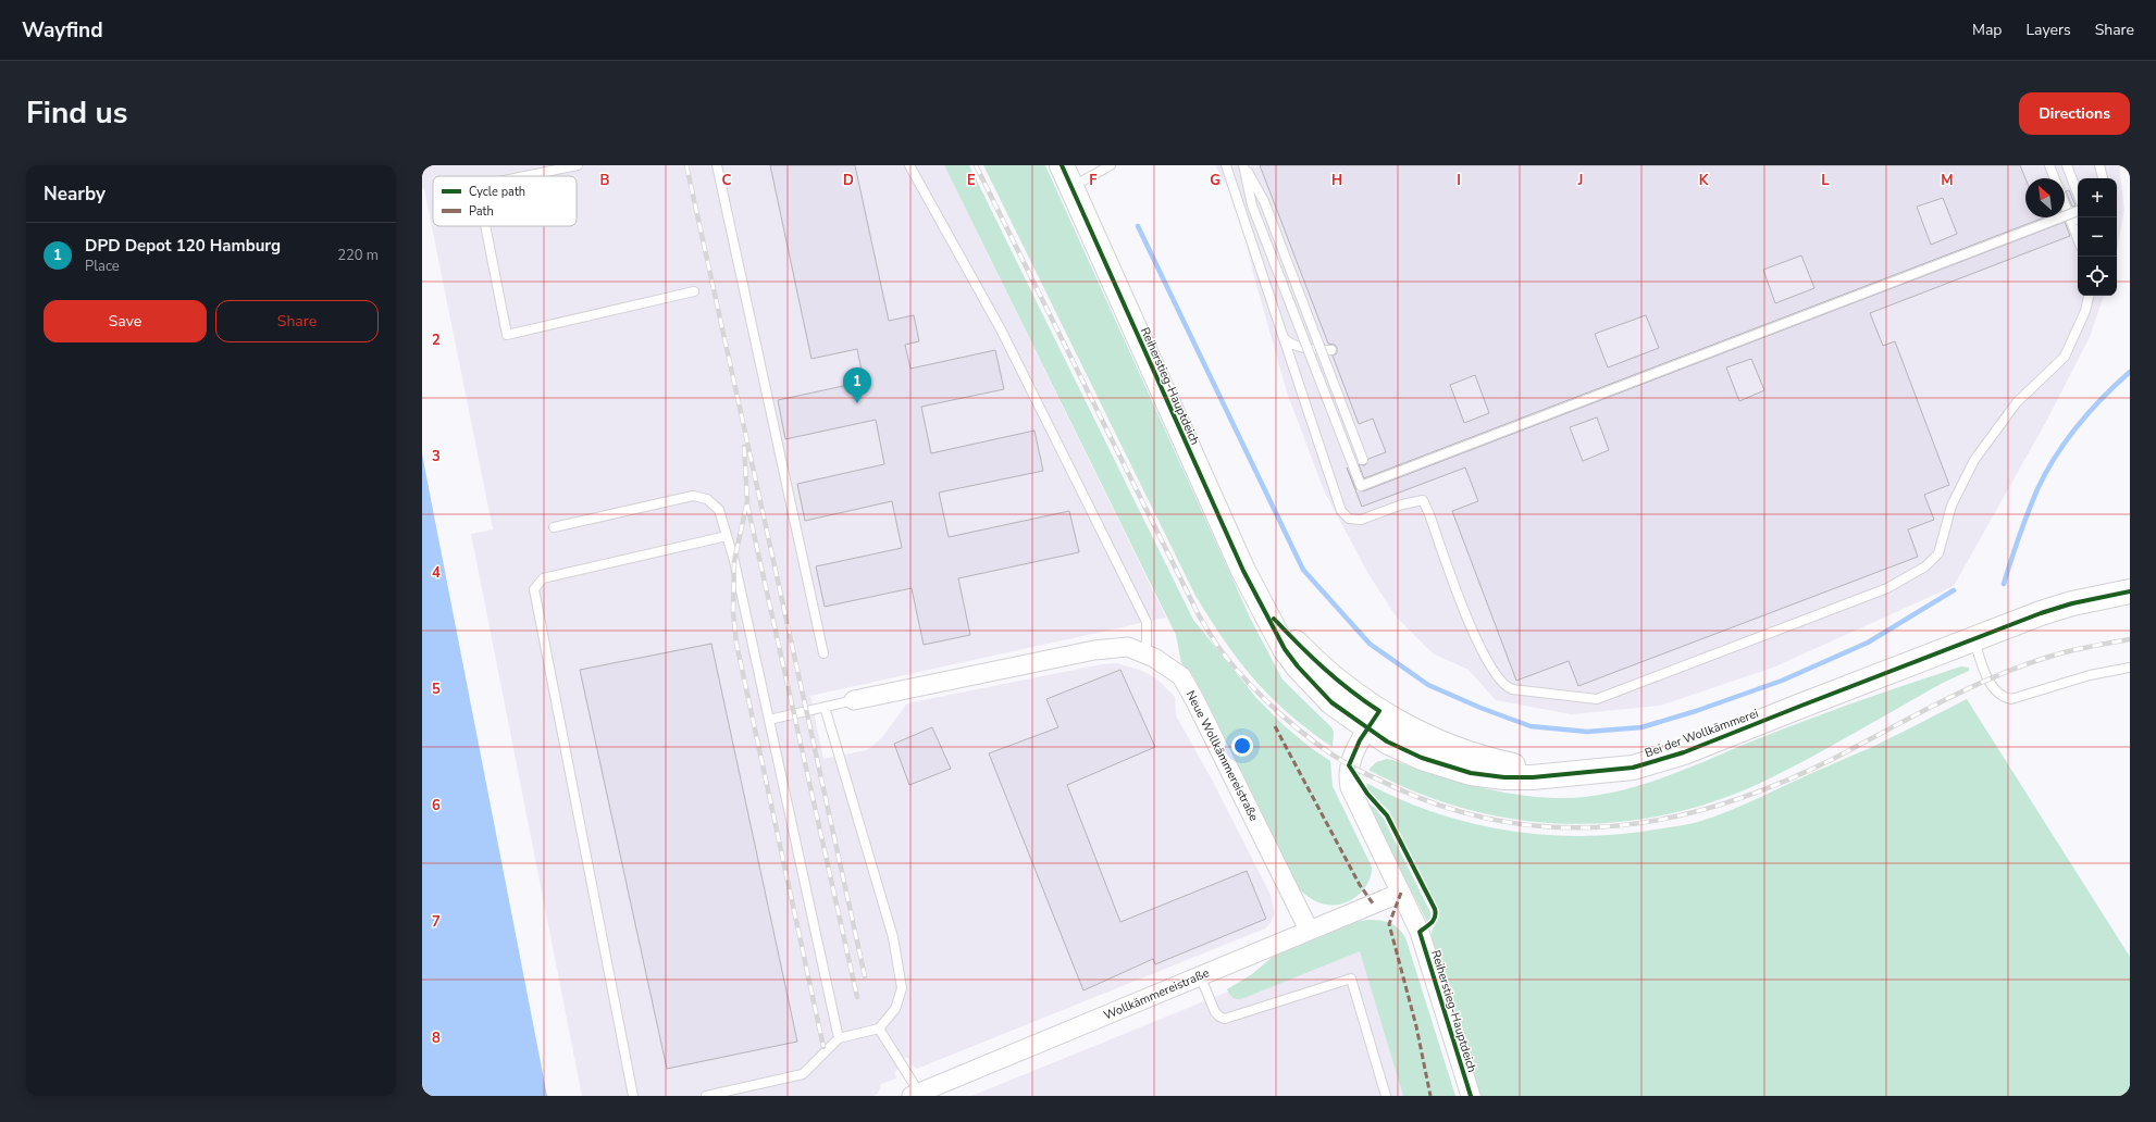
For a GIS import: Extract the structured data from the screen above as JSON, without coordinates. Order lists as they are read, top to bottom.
{
  "streets": {
    "main road": ["Reiherstieg-Hauptdeich", "Bei der Wollkämmerei"],
    "street": ["Neue Wollkämmereistraße", "Wollkämmereistraße"]
  },
  "crossings": [
    ["Reiherstieg-Hauptdeich", "Bei der Wollkämmerei"],
    ["Reiherstieg-Hauptdeich", "Wollkämmereistraße"],
    ["Neue Wollkämmereistraße", "Wollkämmereistraße"]
  ],
  "legend": ["Cycle path", "Path"],
  "north": "top left",
  "page": {
    "header": "Wayfind",
    "nav": ["Map", "Layers", "Share"],
    "title": "Find us",
    "buttons": [
      "Directions",
      ["Save", "Share"]
    ],
    "heading": "Nearby",
    "map_buttons": ["+", "−"],
    "list": [
      {
        "mark": "1",
        "name": "DPD Depot 120 Hamburg",
        "note": "Place",
        "value": "220 m"
      }
    ],
    "pins": "1"
  },
  "grid": {
    "columns": [
      "B",
      "C",
      "D",
      "E",
      "F",
      "G",
      "H",
      "I",
      "J",
      "K",
      "L",
      "M"
    ],
    "rows": [
      "2",
      "3",
      "4",
      "5",
      "6",
      "7",
      "8"
    ]
  }
}
